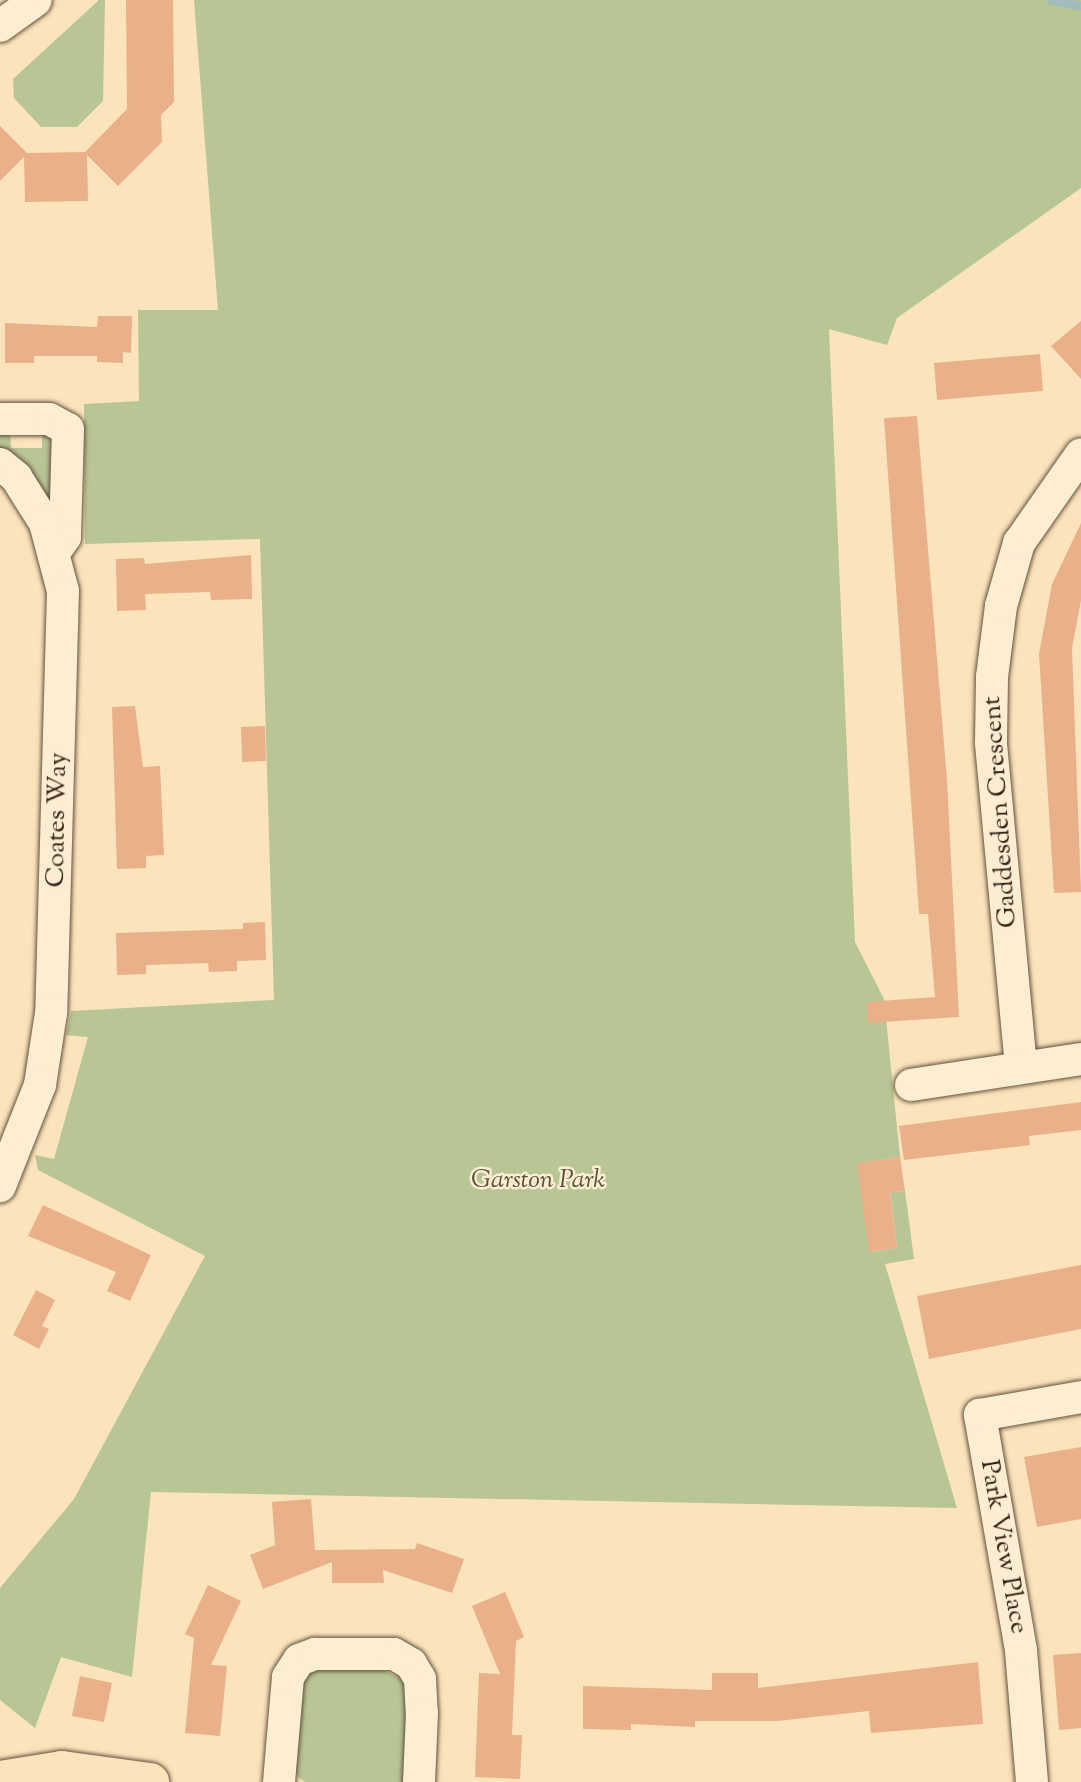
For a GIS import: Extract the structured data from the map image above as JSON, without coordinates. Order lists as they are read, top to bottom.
{
  "streets": {
    "street": ["Gaddesden Crescent", "Coates Way", "Park View Place"]
  },
  "parks": ["Garston Park"]
}
